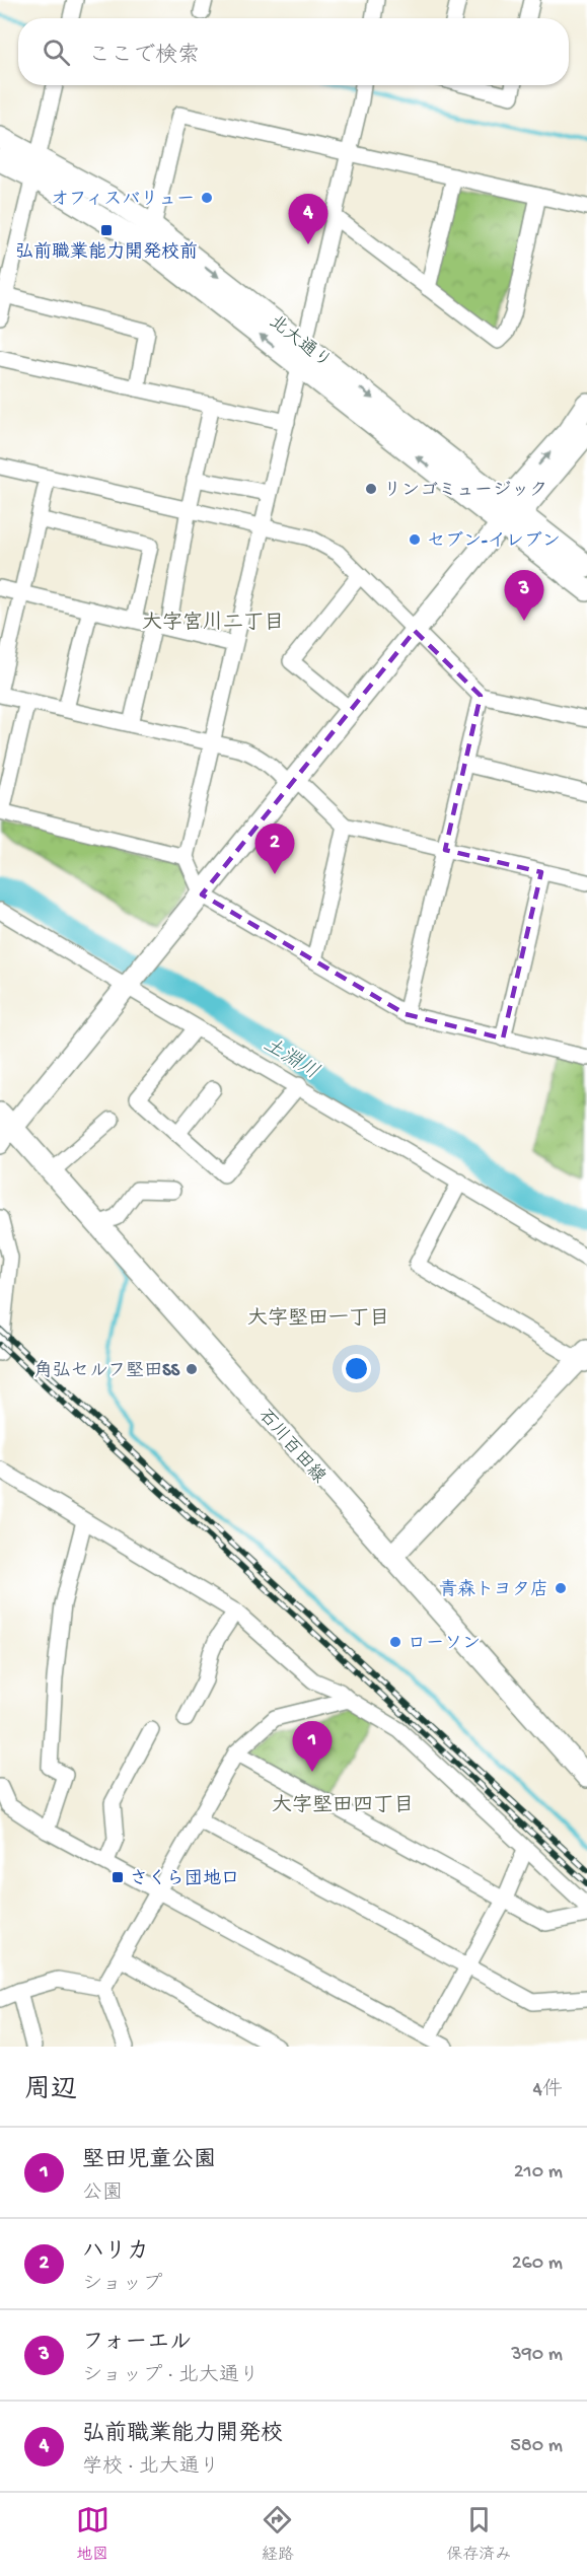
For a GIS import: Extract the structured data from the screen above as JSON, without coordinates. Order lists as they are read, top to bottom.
{
  "streets": {
    "street": ["北大通り", "石川百田線"]
  },
  "districts": ["大字宮川二丁目", "大字堅田一丁目", "大字堅田四丁目"],
  "water": ["土淵川"],
  "places": {
    "other": [
      "オフィスバリュー",
      "リンゴミュージック",
      "セブン-イレブン",
      "角弘セルフ堅田SS",
      "青森トヨタ店",
      "ローソン"
    ],
    "transit": ["弘前職業能力開発校前", "さくら団地口"]
  },
  "page": {
    "search": "ここで検索",
    "pins": [
      "4",
      "3",
      "2",
      "1"
    ],
    "heading": ["周辺", "4件"],
    "list": [
      {
        "mark": "1",
        "name": "堅田児童公園",
        "note": "公園",
        "value": "210 m"
      },
      {
        "mark": "2",
        "name": "ハリカ",
        "note": "ショップ",
        "value": "260 m"
      },
      {
        "mark": "3",
        "name": "フォーエル",
        "note": "ショップ · 北大通り",
        "value": "390 m"
      },
      {
        "mark": "4",
        "name": "弘前職業能力開発校",
        "note": "学校 · 北大通り",
        "value": "580 m"
      }
    ],
    "nav": ["地図", "経路", "保存済み"]
  }
}
